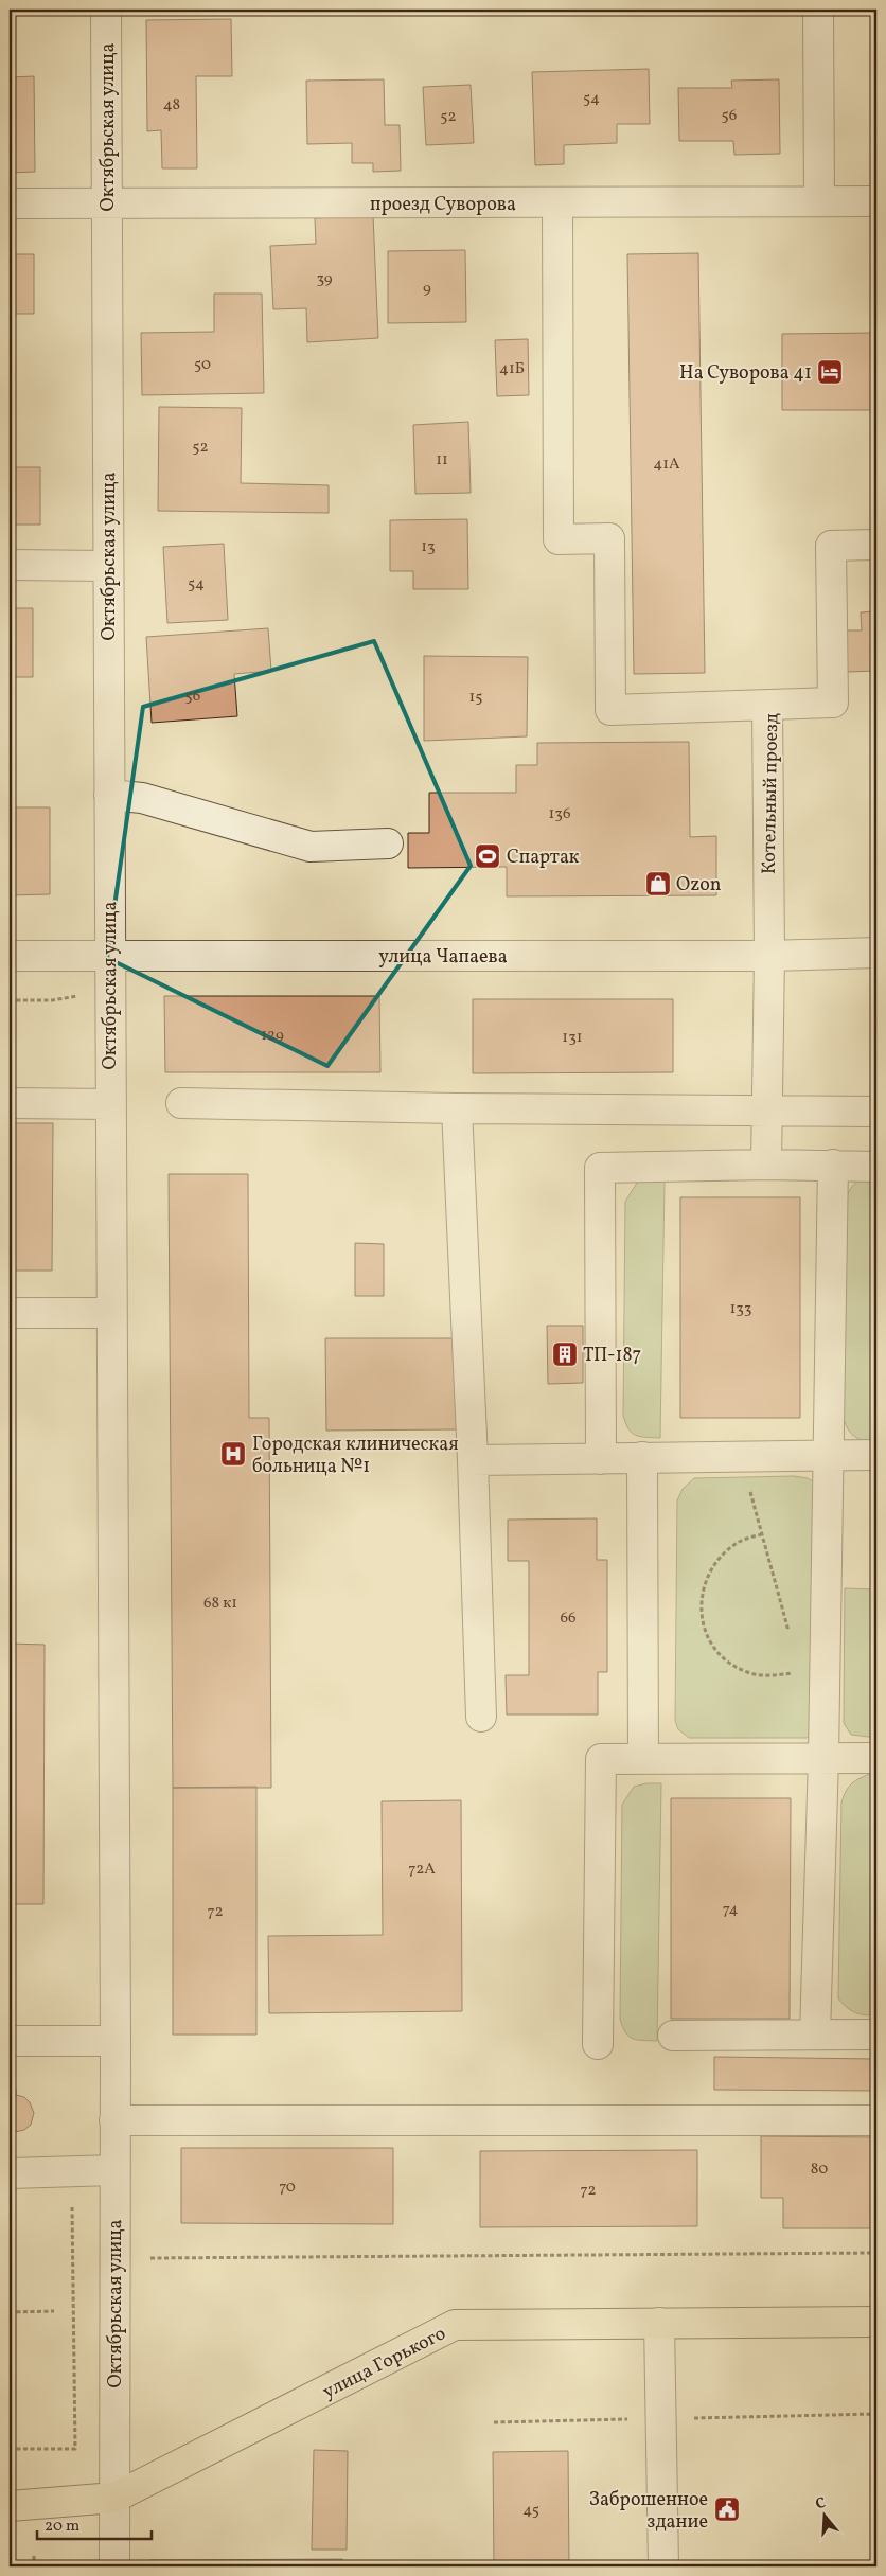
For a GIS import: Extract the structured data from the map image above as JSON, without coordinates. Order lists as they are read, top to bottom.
{
  "streets": {
    "main road": ["улица Горького"],
    "street": [
      "Октябрьская улица",
      "проезд Суворова",
      "Котельный проезд",
      "улица Чапаева"
    ]
  },
  "crossings": [
    ["Октябрьская улица", "проезд Суворова"],
    ["Октябрьская улица", "улица Чапаева"],
    ["Октябрьская улица", "улица Горького"],
    ["Котельный проезд", "улица Чапаева"]
  ],
  "places": {
    "hotel": ["На Суворова 41"],
    "sports": ["Спартак"],
    "shop": ["Ozon"],
    "building": ["ТП-187"],
    "hospital": ["Городская клиническая больница №1"],
    "public building": ["Заброшенное здание"]
  },
  "house_numbers": [
    "54",
    "48",
    "56",
    "52",
    "39",
    "9",
    "50",
    "41Б",
    "52",
    "11",
    "41А",
    "13",
    "54",
    "56",
    "15",
    "136",
    "129",
    "131",
    "133",
    "68 к1",
    "66",
    "72А",
    "74",
    "72",
    "80",
    "70",
    "72",
    "45"
  ],
  "scale_bar": "20 m",
  "north": "top"
}
